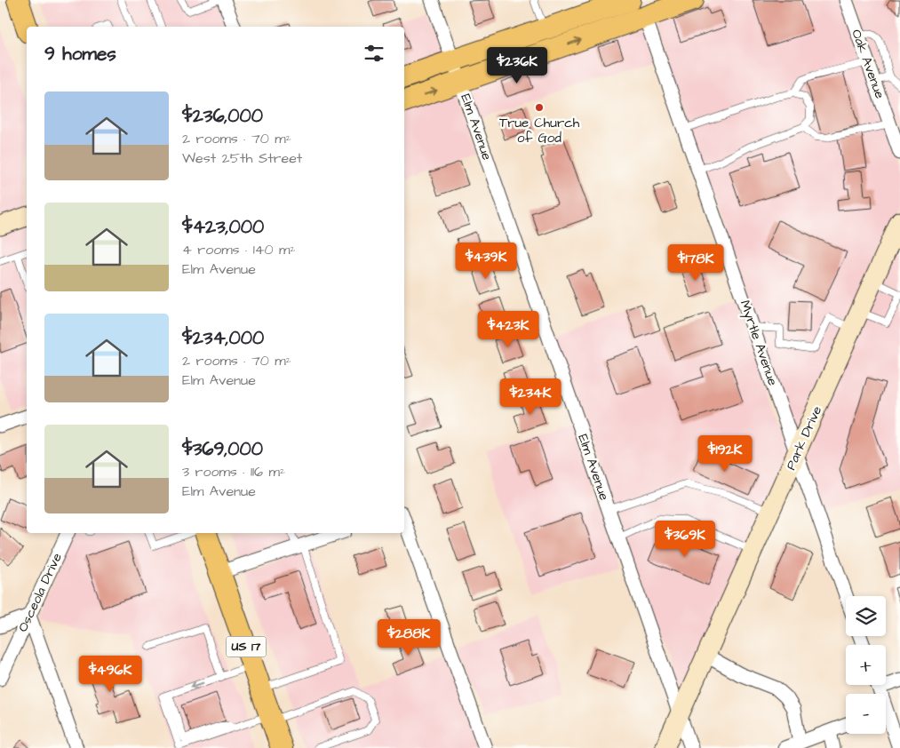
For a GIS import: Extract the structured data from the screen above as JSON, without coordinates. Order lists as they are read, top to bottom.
{
  "streets": {
    "main road": ["US 17"],
    "street": [
      "Oak Avenue",
      "Elm Avenue",
      "Myrtle Avenue",
      "Park Drive",
      "Osceola Drive"
    ]
  },
  "crossings": [
    ["Elm Avenue", "Park Drive"],
    ["Myrtle Avenue", "Park Drive"]
  ],
  "places": ["True Church of God"],
  "page": {
    "heading": "9 homes",
    "price": [
      "$236K",
      "$439K",
      "$178K",
      "$423K",
      "$234K",
      "$192K",
      "$369K",
      "$288K",
      "$496K"
    ],
    "list": [
      {
        "name": "$236,000",
        "note": "2 rooms · 70 m² · West 25th Street"
      },
      {
        "name": "$423,000",
        "note": "4 rooms · 140 m² · Elm Avenue"
      },
      {
        "name": "$234,000",
        "note": "2 rooms · 70 m² · Elm Avenue"
      },
      {
        "name": "$369,000",
        "note": "3 rooms · 116 m² · Elm Avenue"
      }
    ],
    "map_buttons": ["+", "−"]
  }
}
